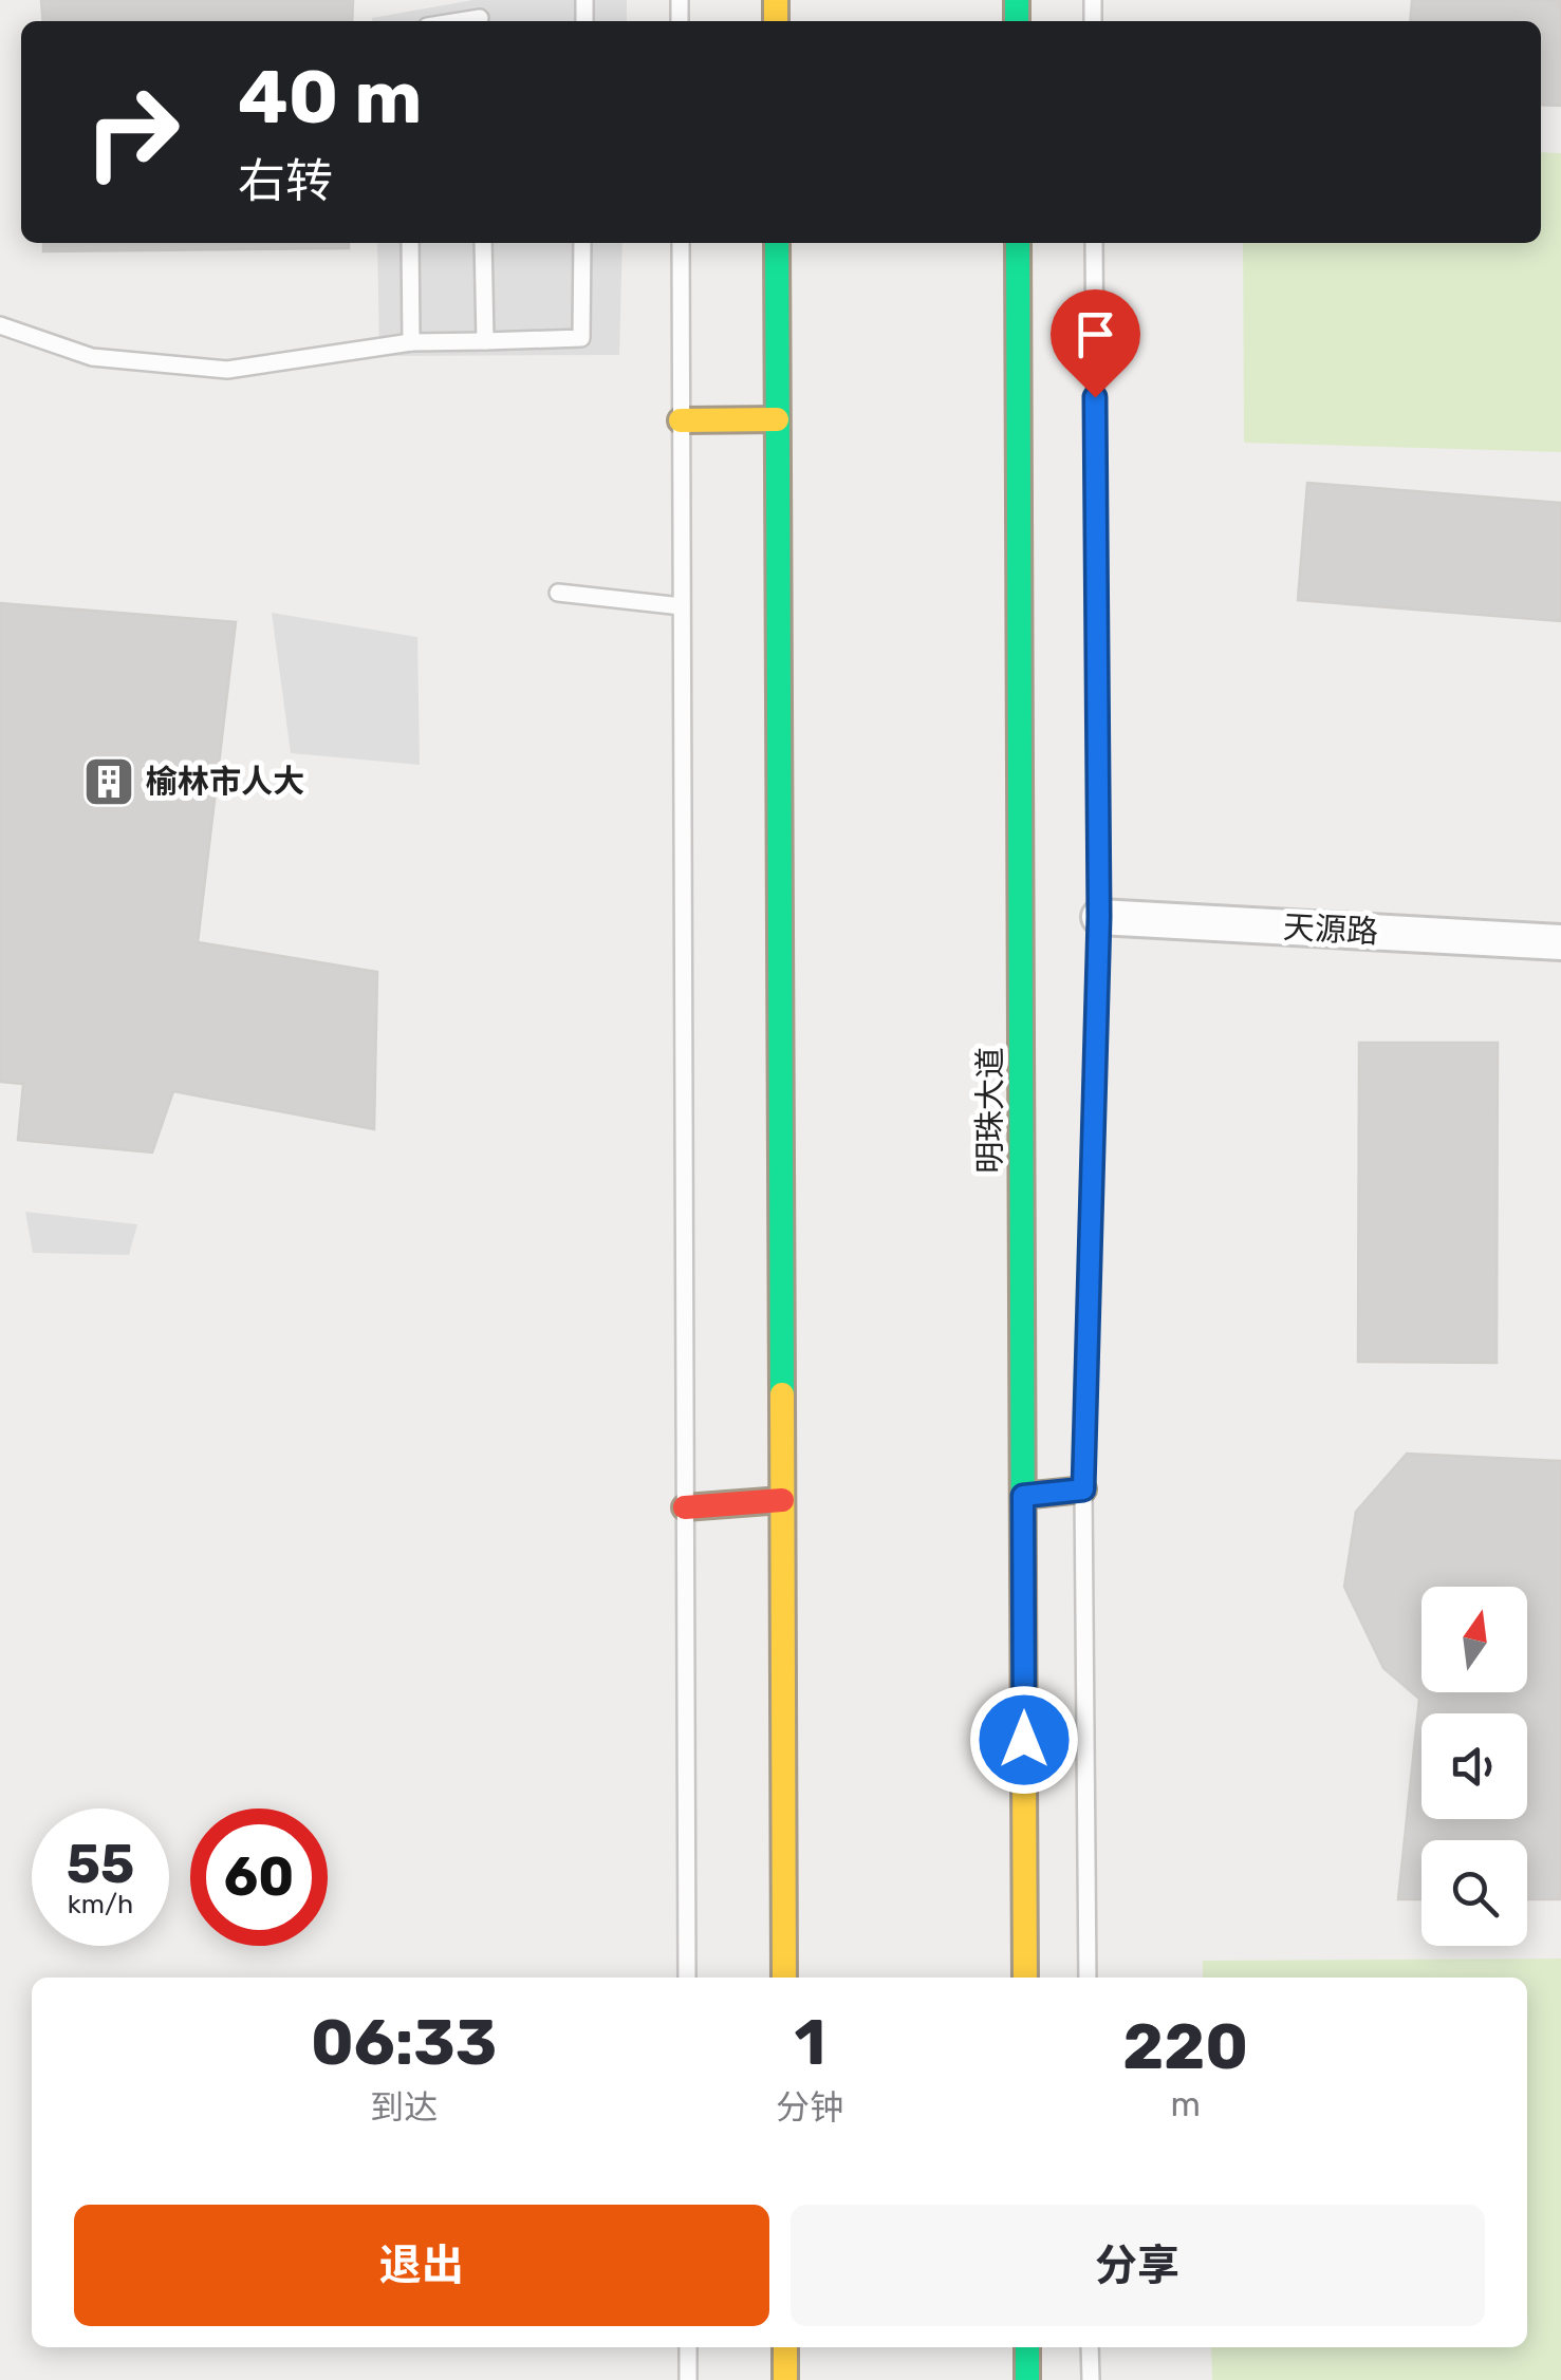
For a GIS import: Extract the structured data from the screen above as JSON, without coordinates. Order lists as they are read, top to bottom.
{
  "streets": {
    "main road": ["明珠大道"],
    "street": ["天源路"]
  },
  "places": {
    "building": ["榆林市人大"]
  },
  "north": "top",
  "page": {
    "turn": ["40 m", "右转"],
    "speed": "55 km/h",
    "limit": "60",
    "eta": [
      "06:33",
      "到达",
      "1",
      "分钟",
      "220",
      "m"
    ],
    "buttons": ["退出", "分享"]
  }
}
